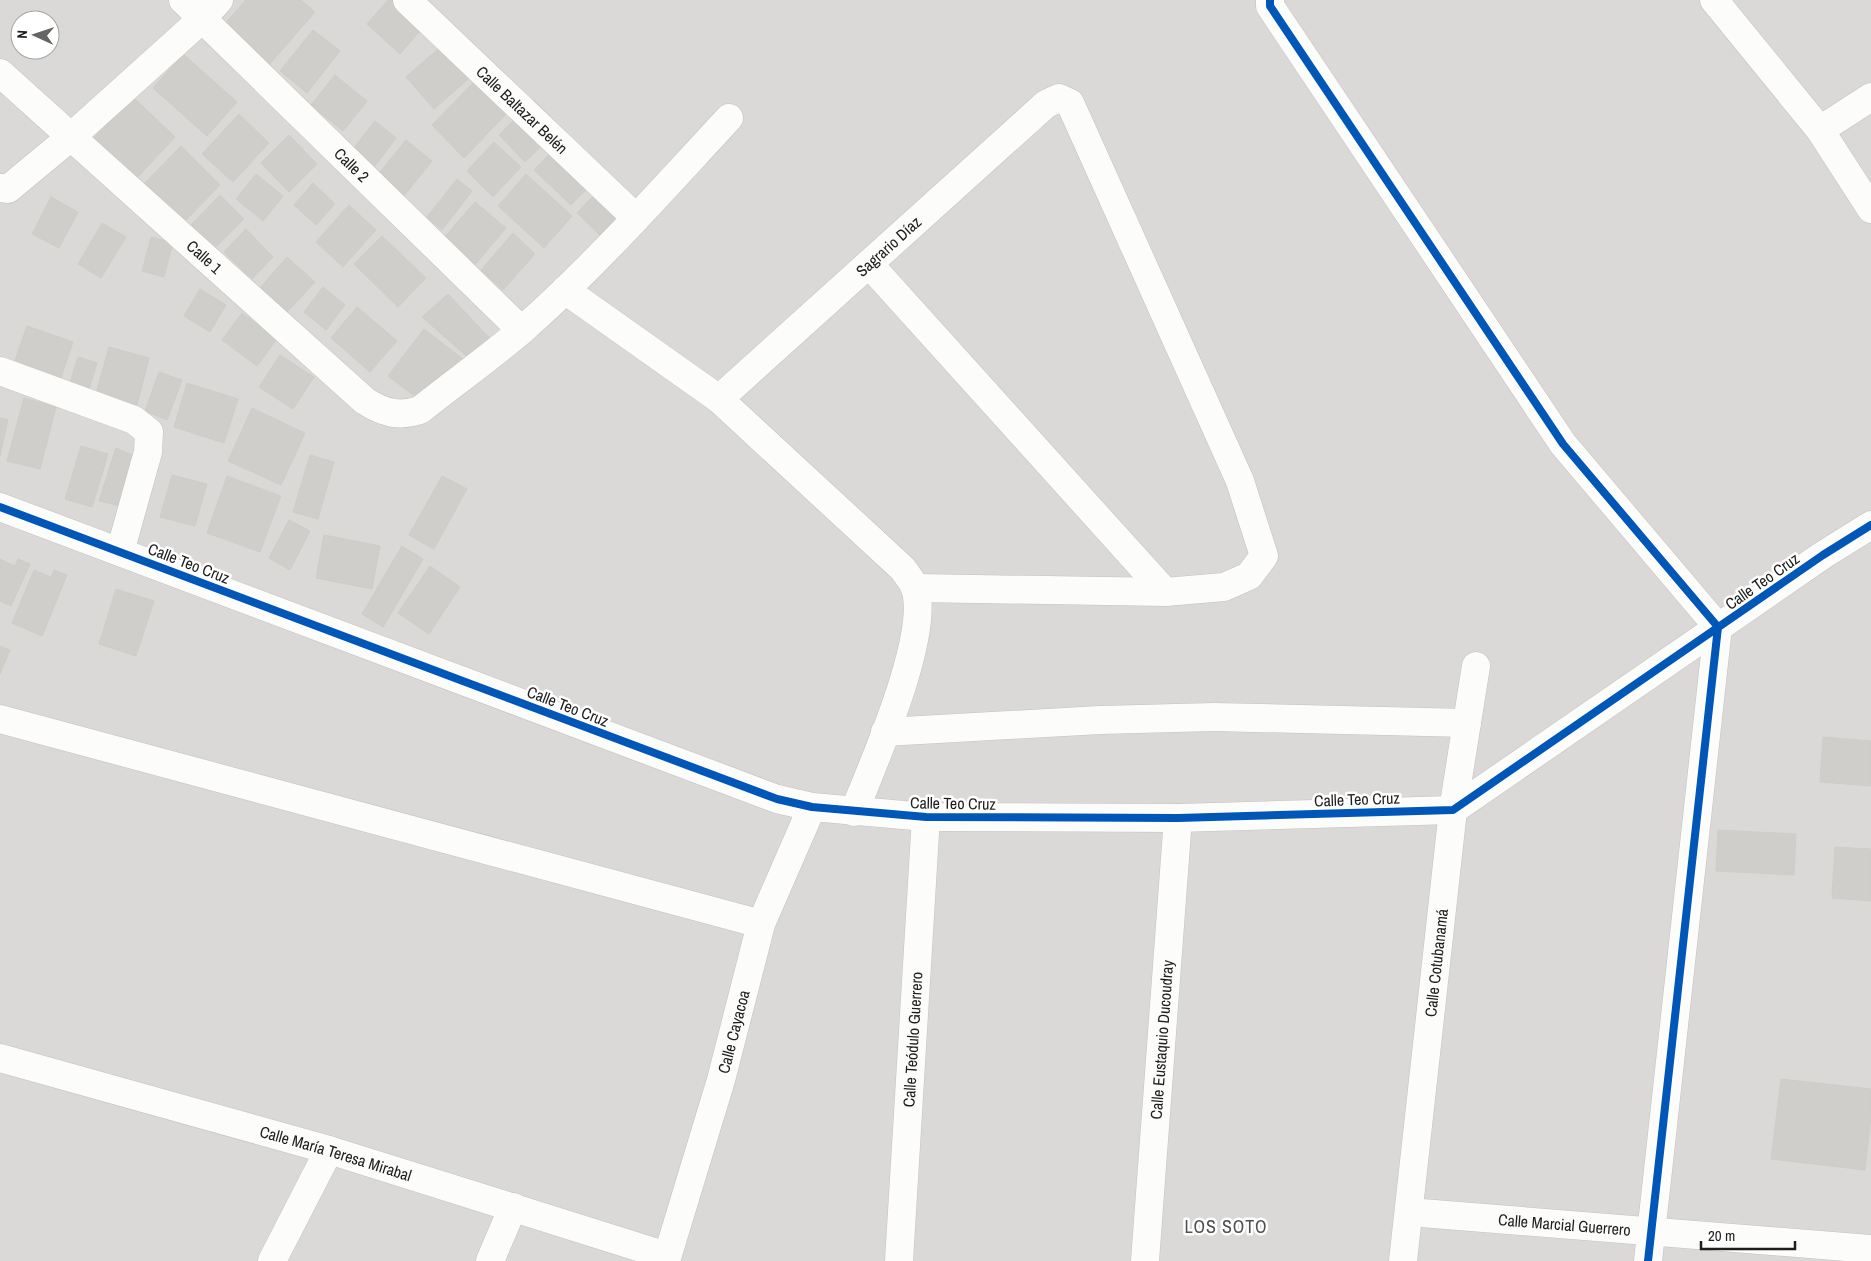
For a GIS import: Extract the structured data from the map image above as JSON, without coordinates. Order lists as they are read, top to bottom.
{
  "streets": {
    "street": [
      "Calle Baltazar Belén",
      "Calle 2",
      "Sagrario Díaz",
      "Calle 1",
      "Calle Teo Cruz",
      "Calle Cotubanamá",
      "Calle Cayacoa",
      "Calle Teódulo Guerrero",
      "Calle Eustaquio Ducoudray",
      "Calle María Teresa Mirabal",
      "Calle Marcial Guerrero"
    ]
  },
  "crossings": [
    ["Calle 2", "Calle 1"],
    ["Calle Teo Cruz", "Calle Cotubanamá"],
    ["Calle Teo Cruz", "Calle Cayacoa"],
    ["Calle Teo Cruz", "Calle Teódulo Guerrero"],
    ["Calle Teo Cruz", "Calle Eustaquio Ducoudray"],
    ["Calle Cotubanamá", "Calle Marcial Guerrero"],
    ["Calle Cayacoa", "Calle María Teresa Mirabal"]
  ],
  "districts": ["LOS SOTO"],
  "scale_bar": "20 m",
  "north": "left"
}
